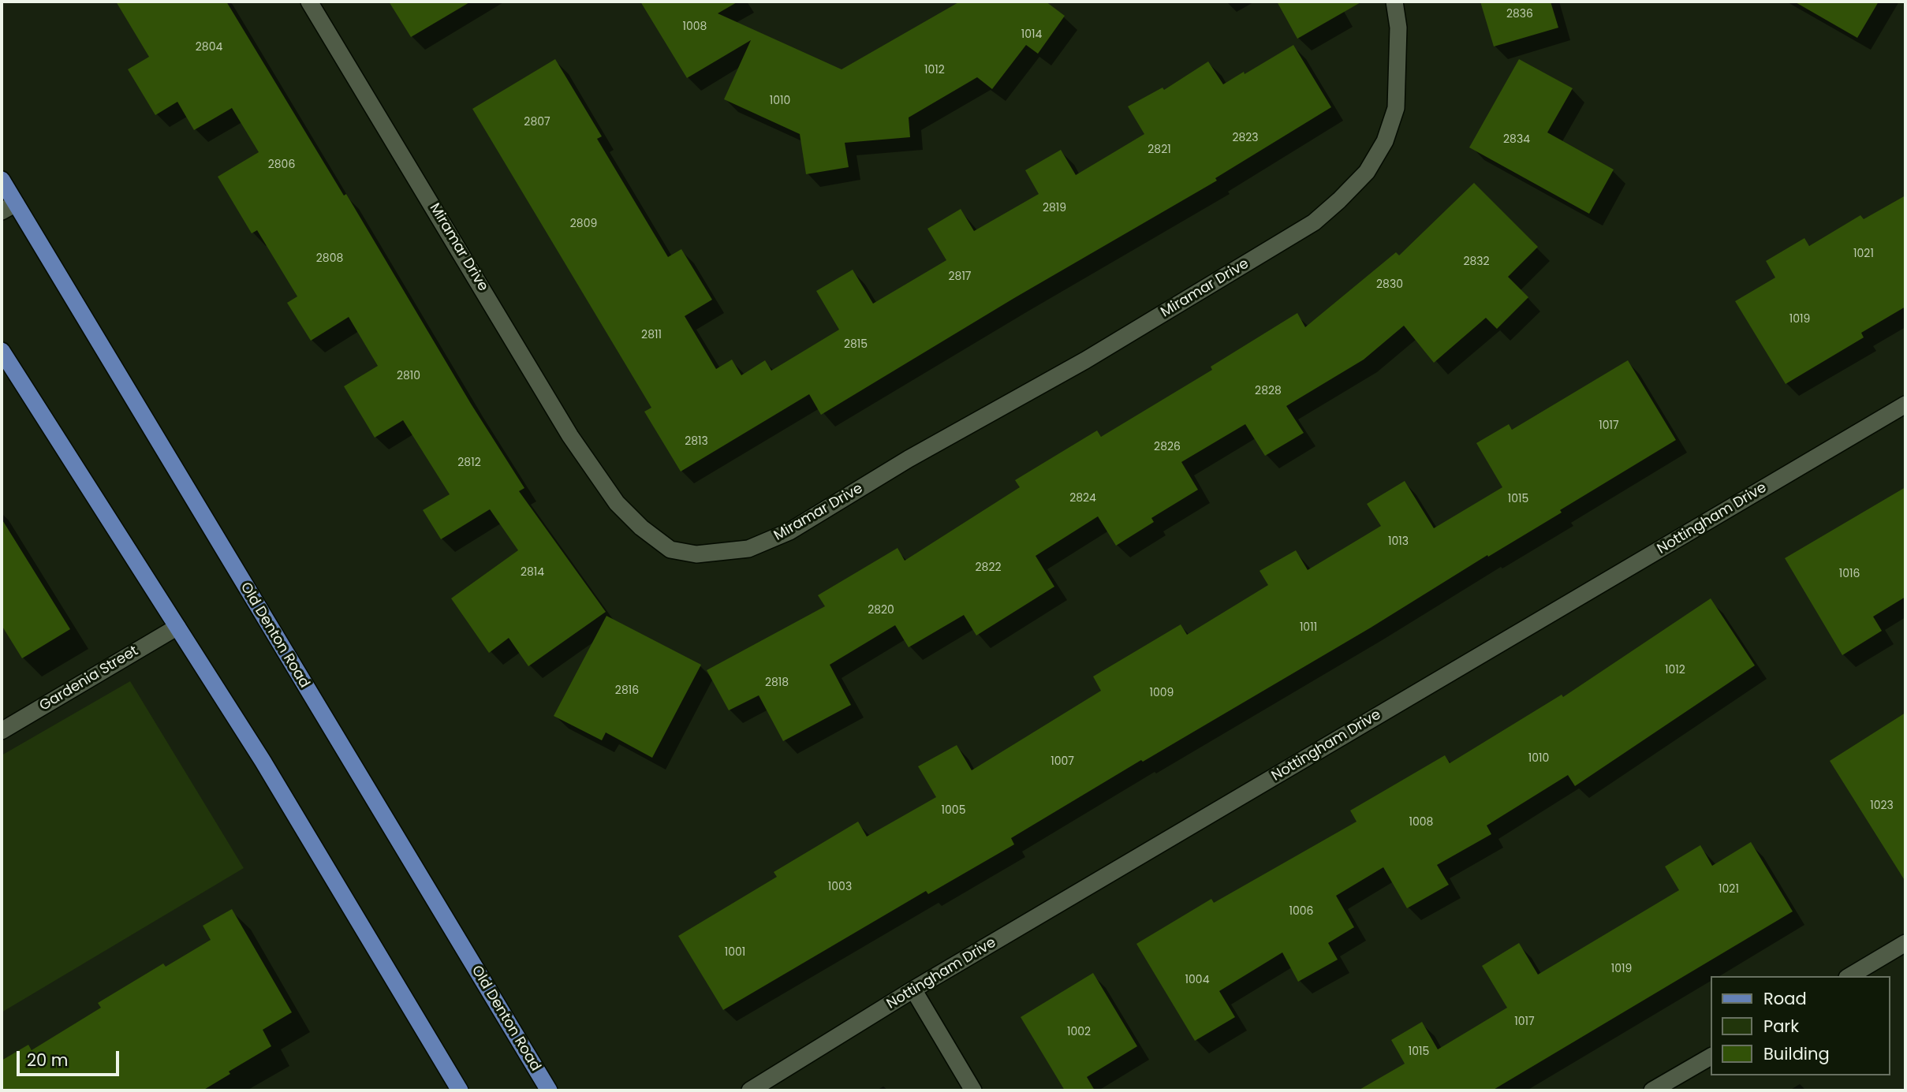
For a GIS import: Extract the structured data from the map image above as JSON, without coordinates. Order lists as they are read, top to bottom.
{
  "streets": {
    "main road": ["Old Denton Road"],
    "street": ["Miramar Drive", "Nottingham Drive", "Gardenia Street"]
  },
  "house_numbers": [
    "2836",
    "1008",
    "1014",
    "2804",
    "1012",
    "1010",
    "2807",
    "2823",
    "2834",
    "2821",
    "2806",
    "2819",
    "2809",
    "1021",
    "2808",
    "2832",
    "2817",
    "2830",
    "1019",
    "2811",
    "2815",
    "2810",
    "2828",
    "1017",
    "2813",
    "2826",
    "2812",
    "2824",
    "1015",
    "1013",
    "2822",
    "2814",
    "1016",
    "2820",
    "1011",
    "1012",
    "2818",
    "2816",
    "1009",
    "1010",
    "1007",
    "1023",
    "1005",
    "1008",
    "1003",
    "1021",
    "1006",
    "1001",
    "1019",
    "1004",
    "1017",
    "1002",
    "1015"
  ],
  "legend": ["Road", "Park", "Building"],
  "scale_bar": "20 m"
}
